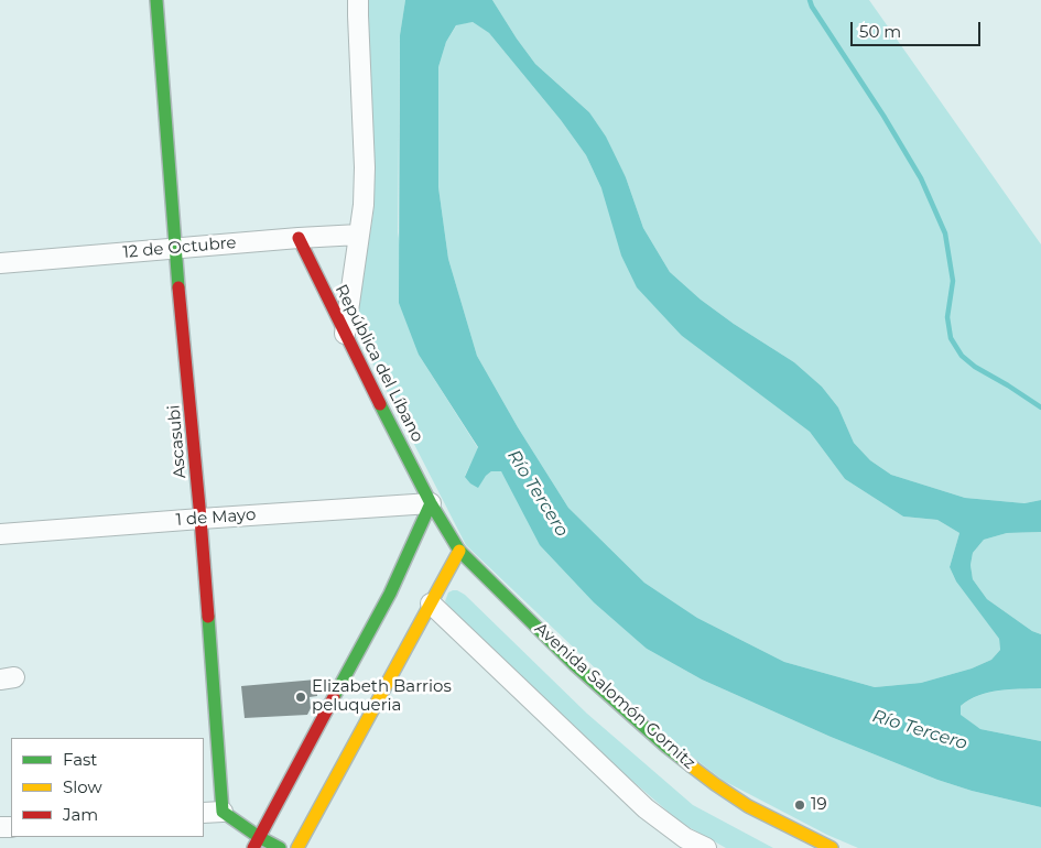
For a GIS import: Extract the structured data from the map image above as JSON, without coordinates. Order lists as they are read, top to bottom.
{
  "streets": {
    "street": [
      "12 de Octubre",
      "República del Líbano",
      "Ascasubi",
      "1 de Mayo",
      "Avenida Salomón Gornitz"
    ]
  },
  "crossings": [
    ["12 de Octubre", "República del Líbano"],
    ["12 de Octubre", "Ascasubi"],
    ["República del Líbano", "1 de Mayo"],
    ["República del Líbano", "Avenida Salomón Gornitz"],
    ["Ascasubi", "1 de Mayo"],
    ["1 de Mayo", "Avenida Salomón Gornitz"]
  ],
  "water": ["Río Tercero"],
  "places": ["Elizabeth Barrios peluqueria", "19"],
  "legend": ["Fast", "Slow", "Jam"],
  "scale_bar": "50 m"
}
